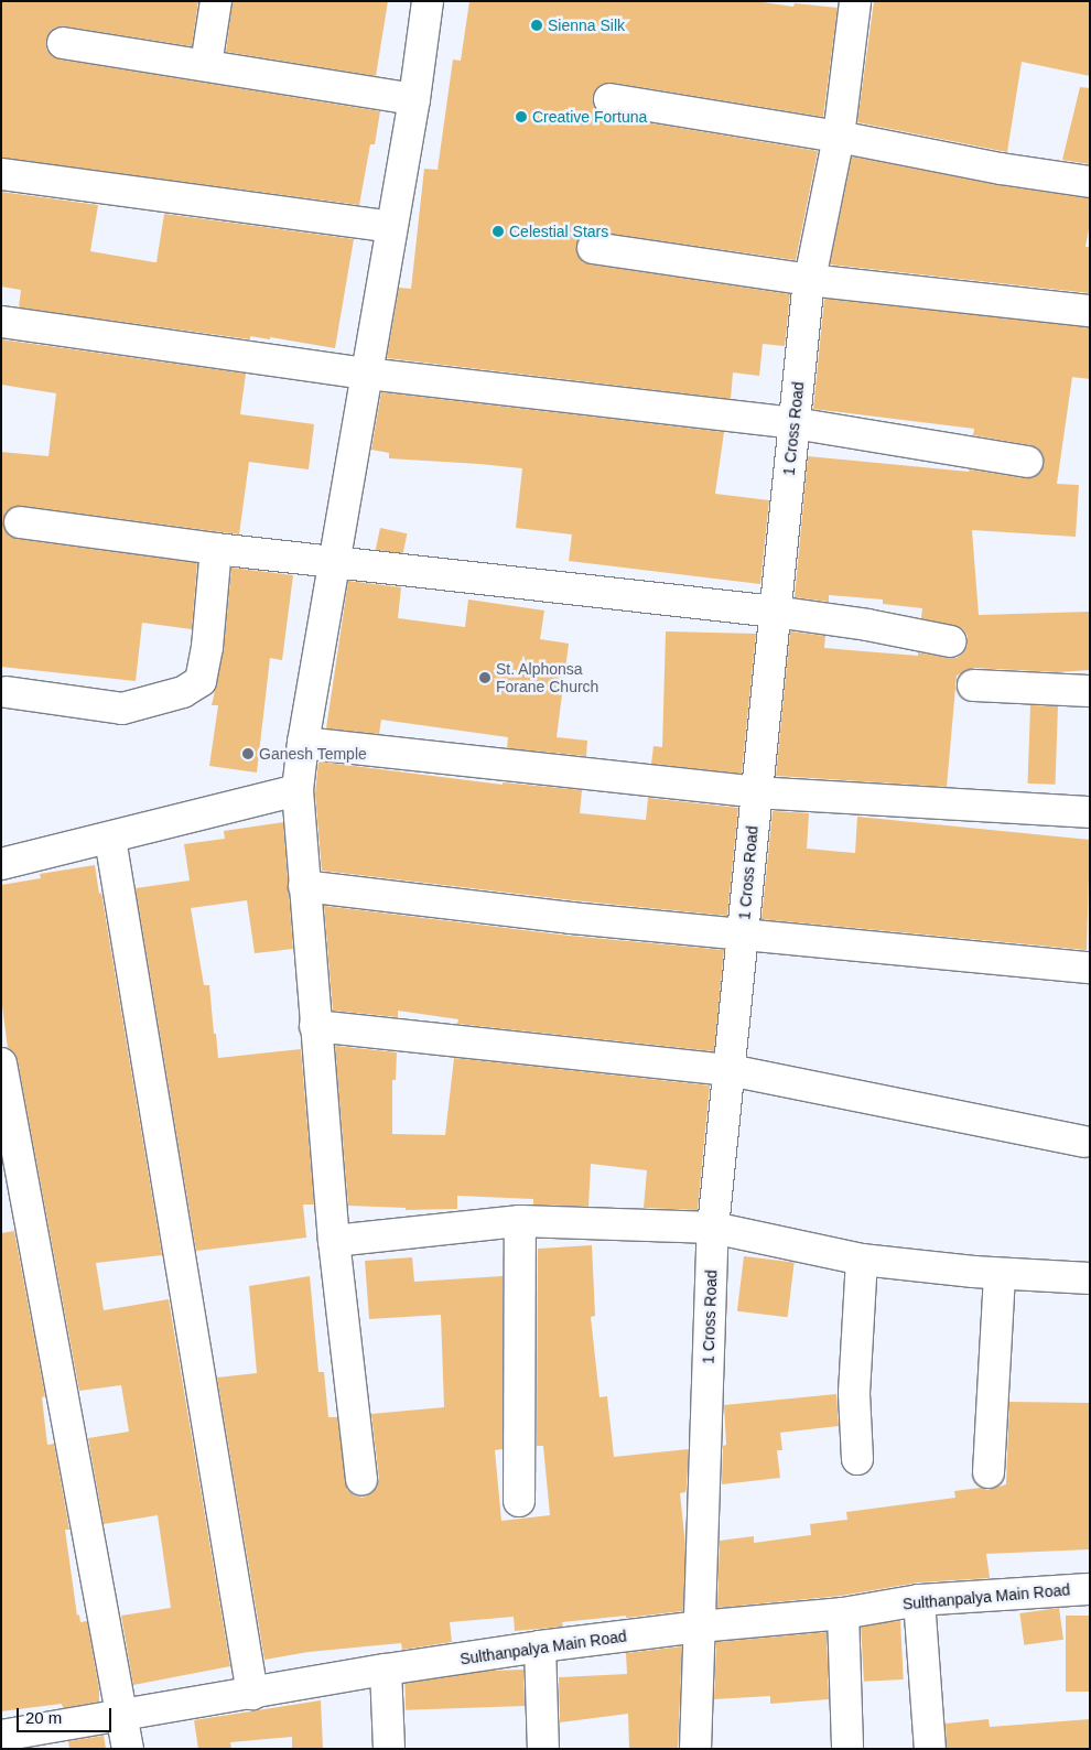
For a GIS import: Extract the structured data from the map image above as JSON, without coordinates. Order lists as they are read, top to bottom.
{
  "streets": {
    "street": ["1 Cross Road", "Sulthanpalya Main Road"]
  },
  "crossings": [
    ["1 Cross Road", "Sulthanpalya Main Road"]
  ],
  "places": [
    "Sienna Silk",
    "Creative Fortuna",
    "Celestial Stars",
    "St. Alphonsa Forane Church",
    "Ganesh Temple"
  ],
  "scale_bar": "20 m"
}
